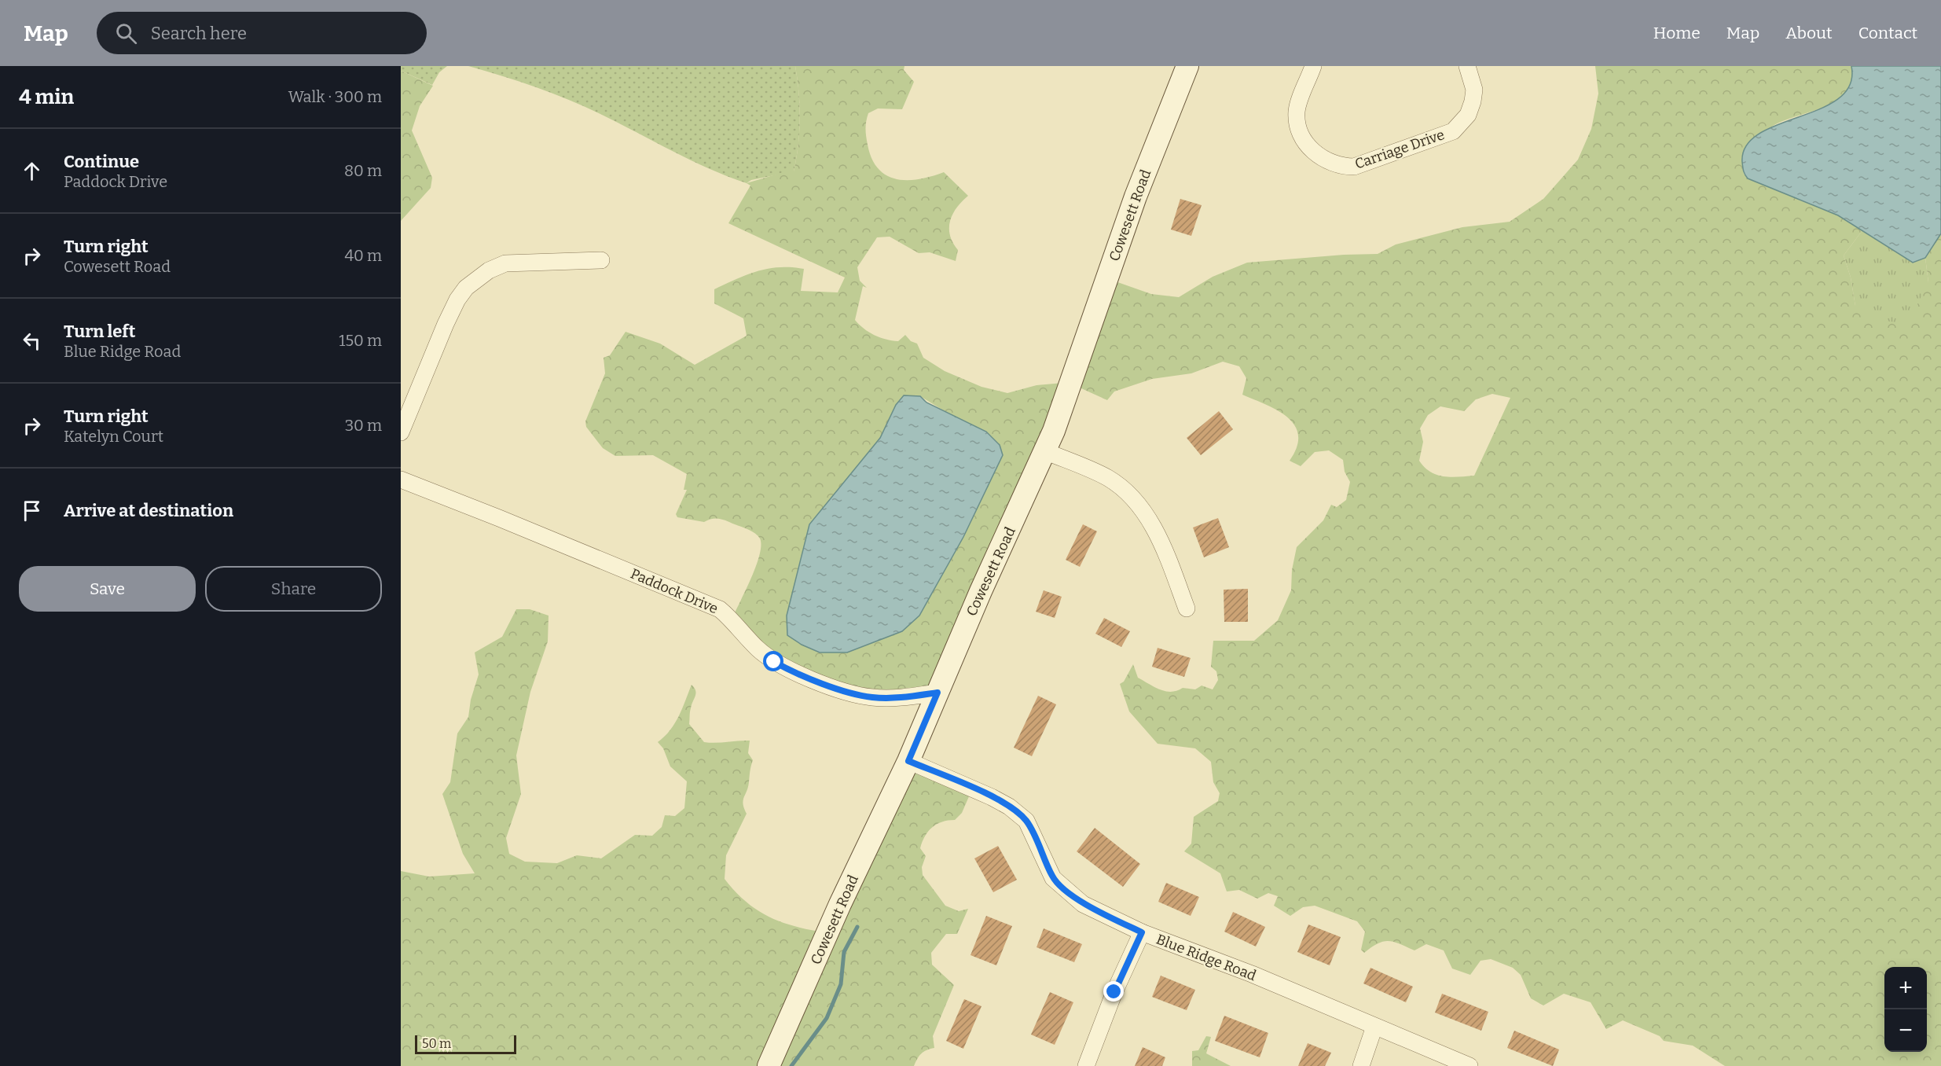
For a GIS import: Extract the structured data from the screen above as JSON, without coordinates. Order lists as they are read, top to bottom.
{
  "streets": {
    "main road": ["Cowesett Road"],
    "street": ["Carriage Drive", "Paddock Drive", "Blue Ridge Road"]
  },
  "crossings": [
    ["Cowesett Road", "Paddock Drive"],
    ["Cowesett Road", "Blue Ridge Road"]
  ],
  "scale_bar": "50 m",
  "page": {
    "header": "Map",
    "search": "Search here",
    "nav": [
      "Home",
      "Map",
      "About",
      "Contact"
    ],
    "heading": ["4 min", "Walk · 300 m"],
    "list": [
      ["Continue", "Paddock Drive", "80 m"],
      ["Turn right", "Cowesett Road", "40 m"],
      ["Turn left", "Blue Ridge Road", "150 m"],
      ["Turn right", "Katelyn Court", "30 m"],
      "Arrive at destination"
    ],
    "buttons": ["Save", "Share"],
    "map_buttons": ["+", "−"],
    "scale": "50 m"
  }
}
